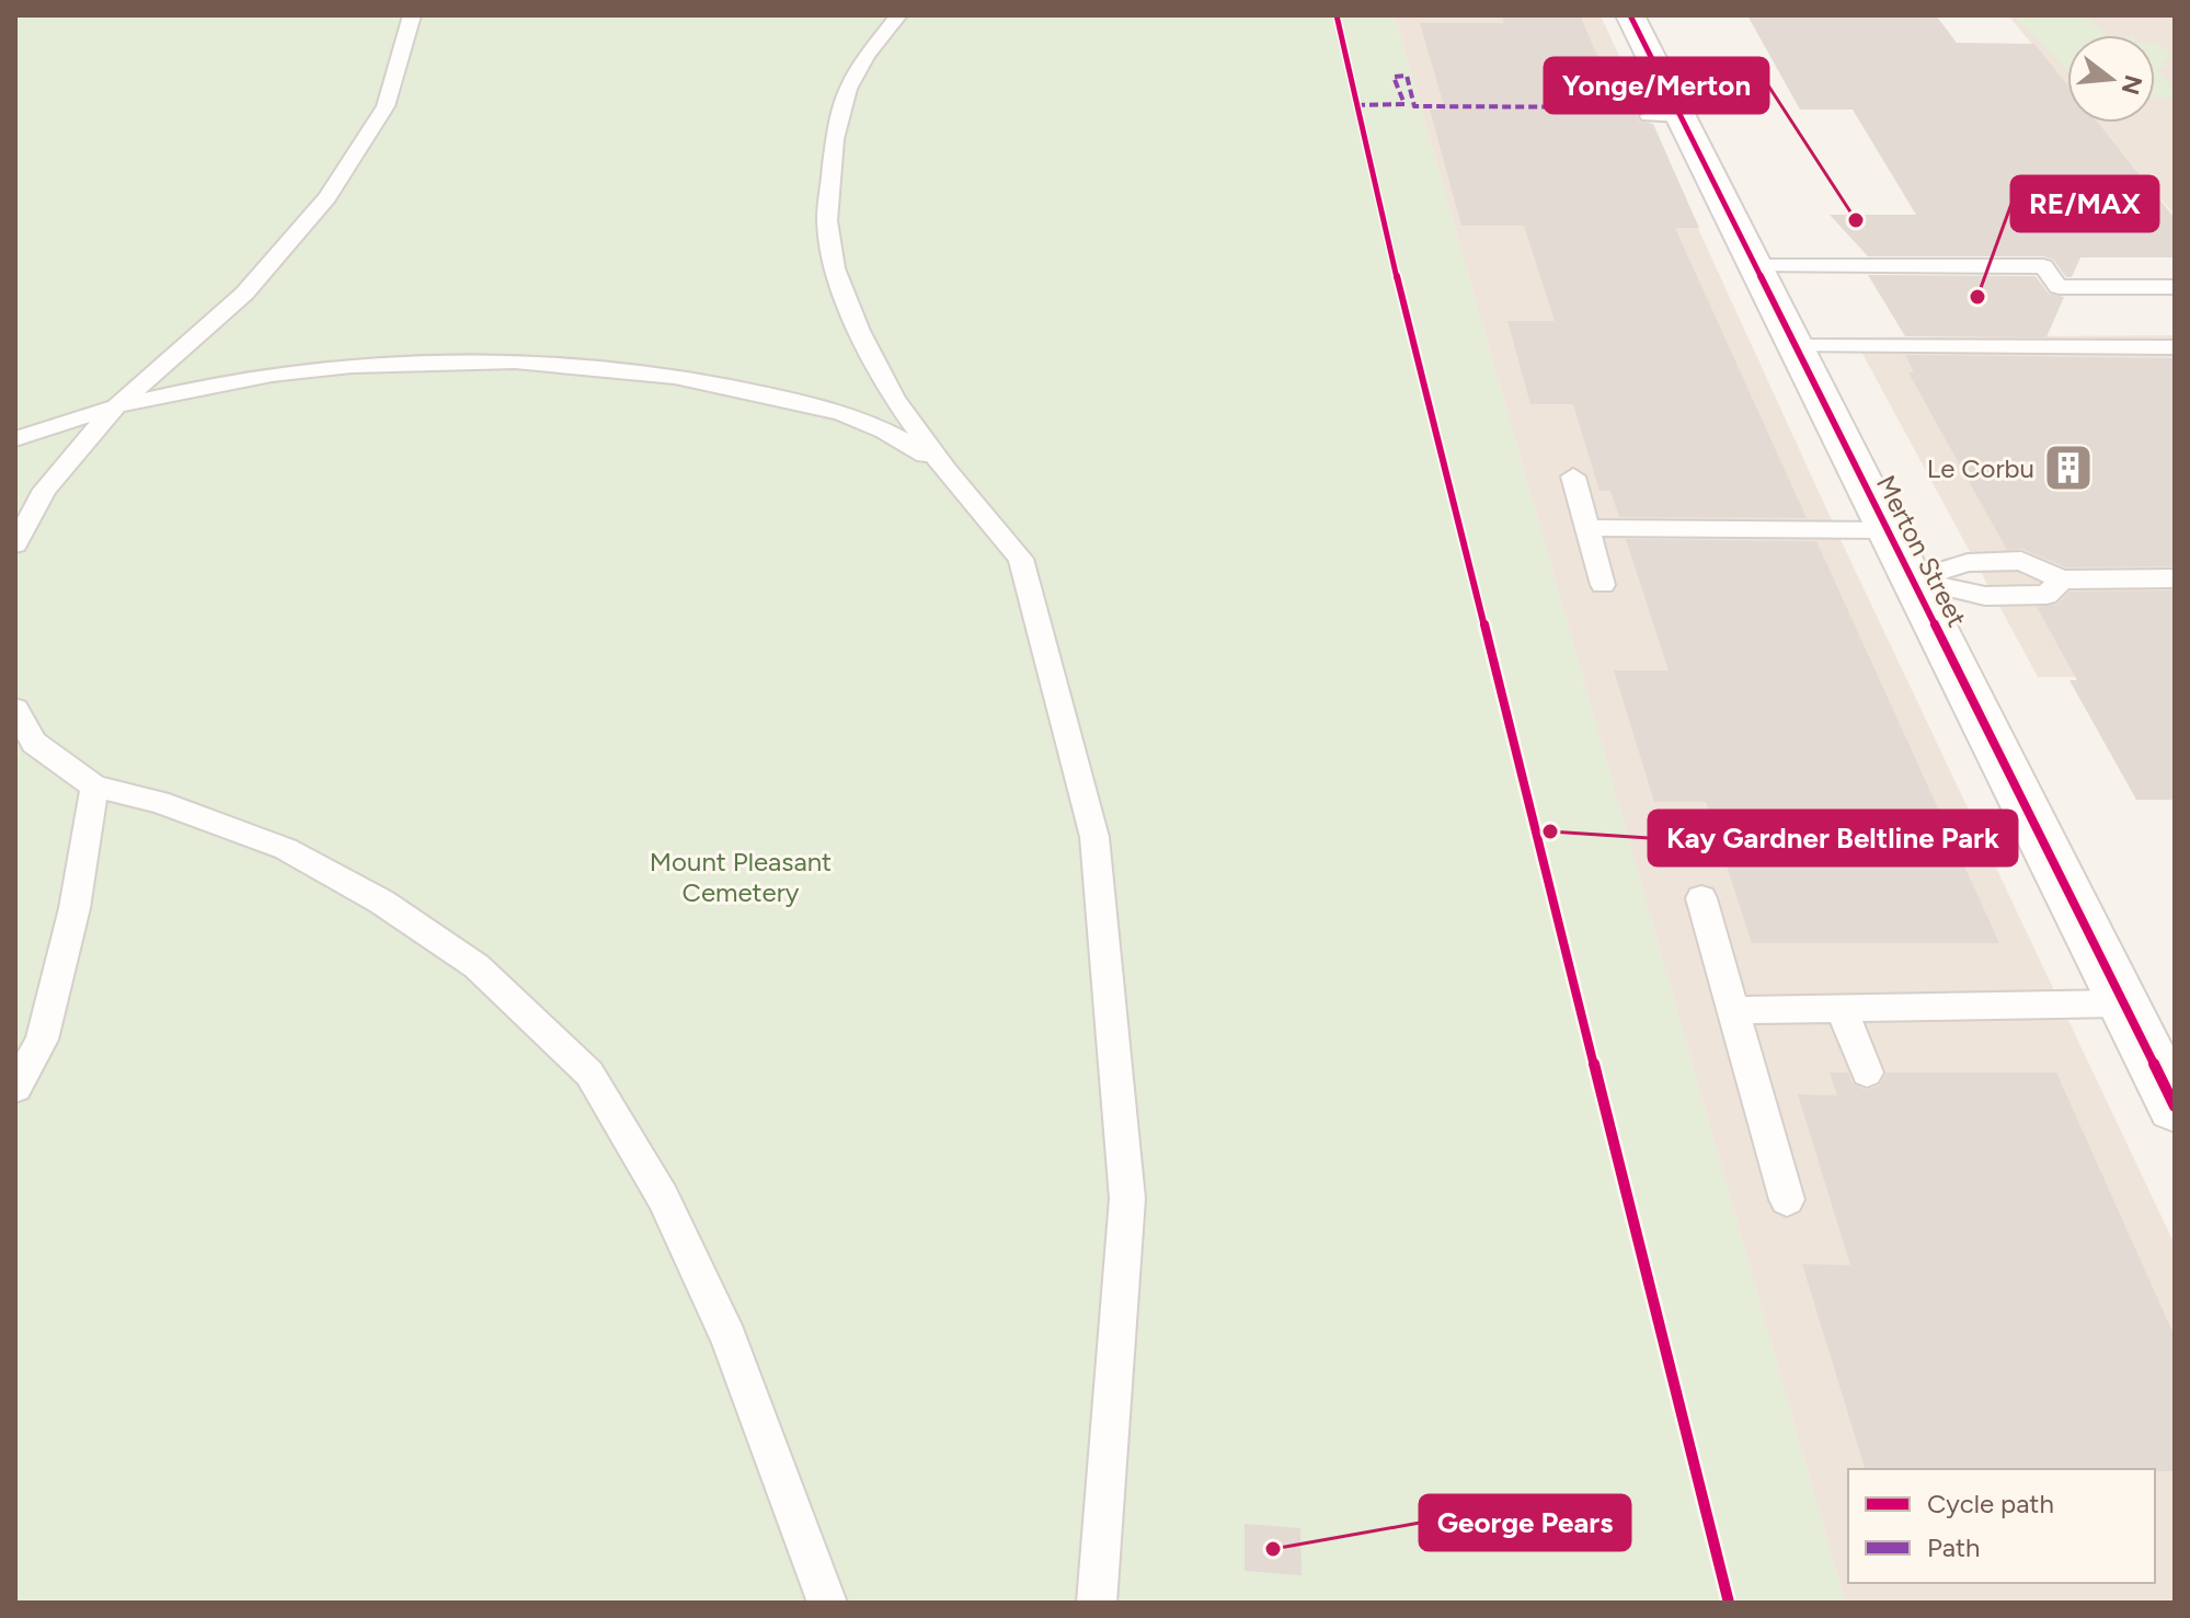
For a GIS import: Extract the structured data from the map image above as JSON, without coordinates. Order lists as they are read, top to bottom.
{
  "streets": {
    "street": ["Merton Street"]
  },
  "parks": ["Mount Pleasant Cemetery"],
  "places": {
    "other": [
      "Yonge/Merton",
      "RE/MAX",
      "Kay Gardner Beltline Park",
      "George Pears"
    ],
    "building": ["Le Corbu"]
  },
  "legend": ["Cycle path", "Path"],
  "north": "right"
}
